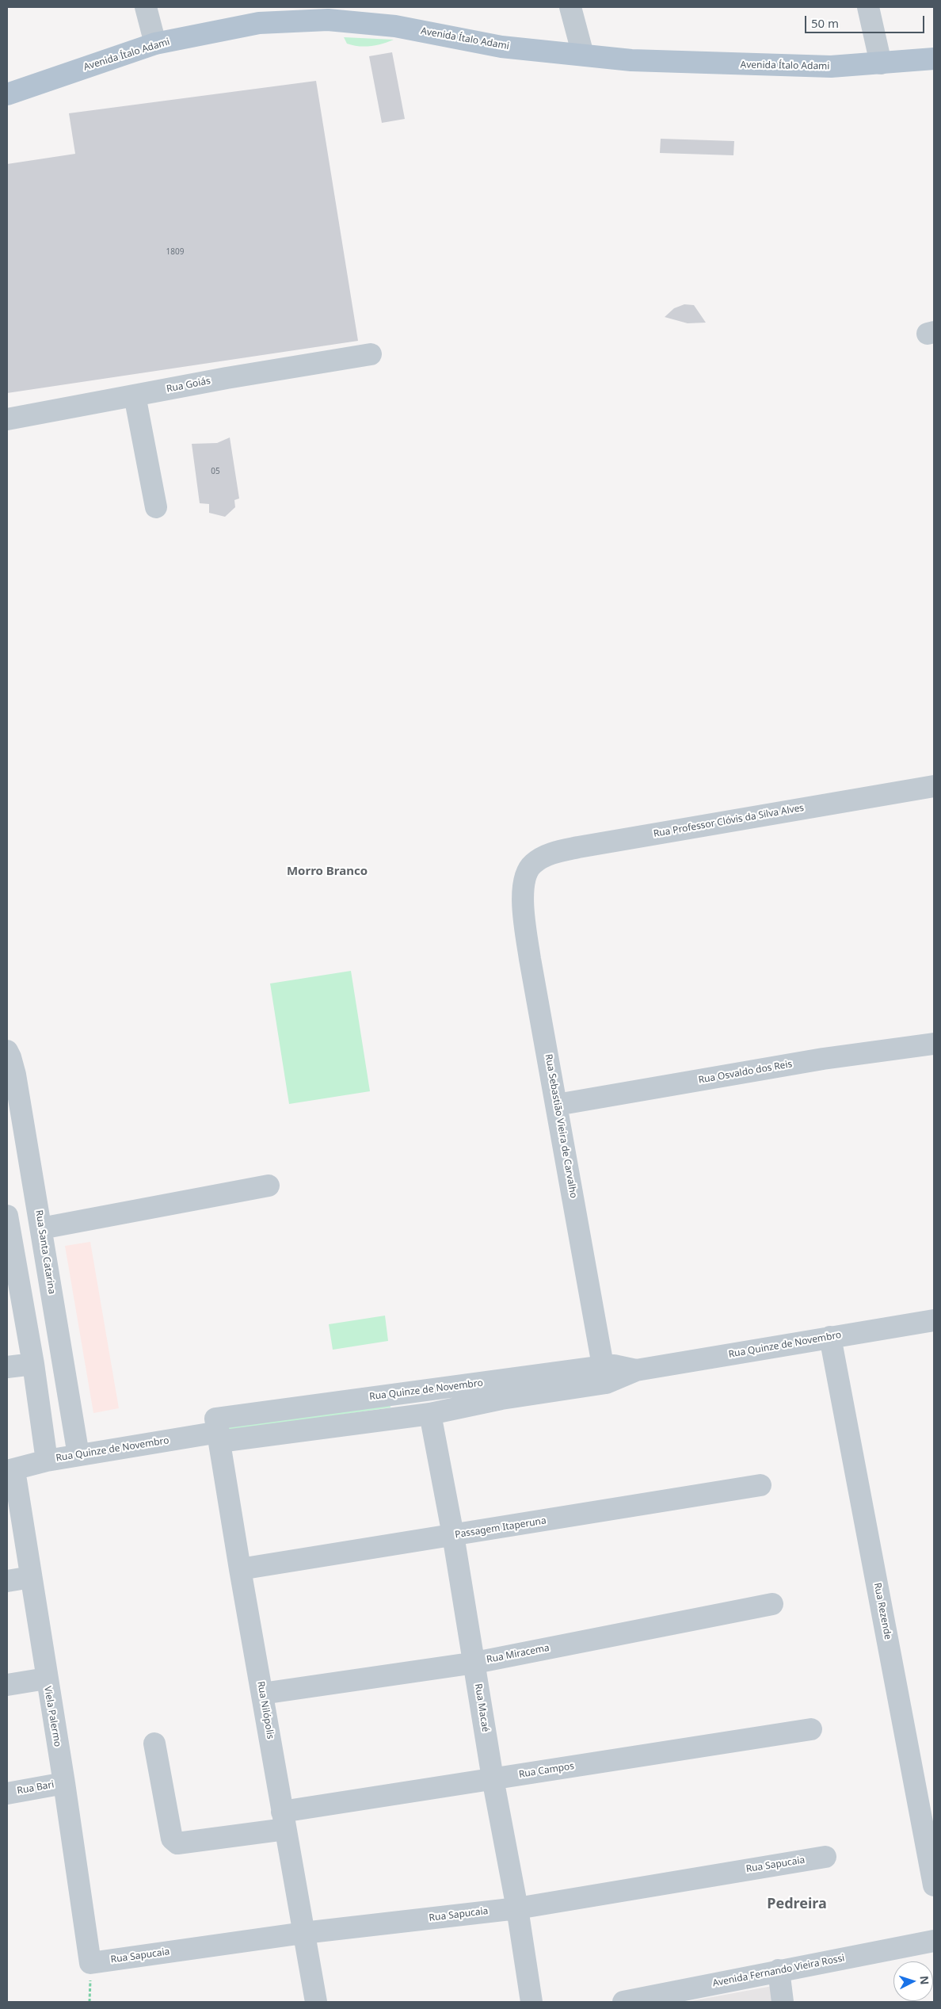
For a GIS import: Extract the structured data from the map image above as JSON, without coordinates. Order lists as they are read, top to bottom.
{
  "streets": {
    "main road": ["Avenida Ítalo Adami"],
    "street": [
      "Rua Goiás",
      "Rua Professor Clóvis da Silva Alves",
      "Rua Osvaldo dos Reis",
      "Rua Sebastião Vieira de Carvalho",
      "Rua Santa Catarina",
      "Rua Quinze de Novembro",
      "Passagem Itaperuna",
      "Rua Rezende",
      "Rua Miracema",
      "Rua Macaé",
      "Rua Nilópolis",
      "Viela Palermo",
      "Rua Campos",
      "Rua Bari",
      "Rua Sapucaia",
      "Avenida Fernando Vieira Rossi"
    ]
  },
  "crossings": [
    ["Rua Professor Clóvis da Silva Alves", "Rua Sebastião Vieira de Carvalho"],
    ["Rua Osvaldo dos Reis", "Rua Sebastião Vieira de Carvalho"],
    ["Rua Sebastião Vieira de Carvalho", "Rua Quinze de Novembro"],
    ["Rua Santa Catarina", "Rua Quinze de Novembro"],
    ["Rua Quinze de Novembro", "Rua Rezende"],
    ["Rua Quinze de Novembro", "Rua Macaé"],
    ["Rua Quinze de Novembro", "Rua Nilópolis"],
    ["Rua Quinze de Novembro", "Viela Palermo"],
    ["Passagem Itaperuna", "Rua Macaé"],
    ["Passagem Itaperuna", "Rua Nilópolis"],
    ["Rua Miracema", "Rua Macaé"],
    ["Rua Miracema", "Rua Nilópolis"],
    ["Rua Macaé", "Rua Campos"],
    ["Rua Macaé", "Rua Sapucaia"],
    ["Rua Nilópolis", "Rua Campos"],
    ["Rua Nilópolis", "Rua Sapucaia"],
    ["Viela Palermo", "Rua Bari"],
    ["Viela Palermo", "Rua Sapucaia"]
  ],
  "districts": ["Morro Branco", "Pedreira"],
  "house_numbers": ["1809", "05"],
  "scale_bar": "50 m",
  "north": "right"
}
